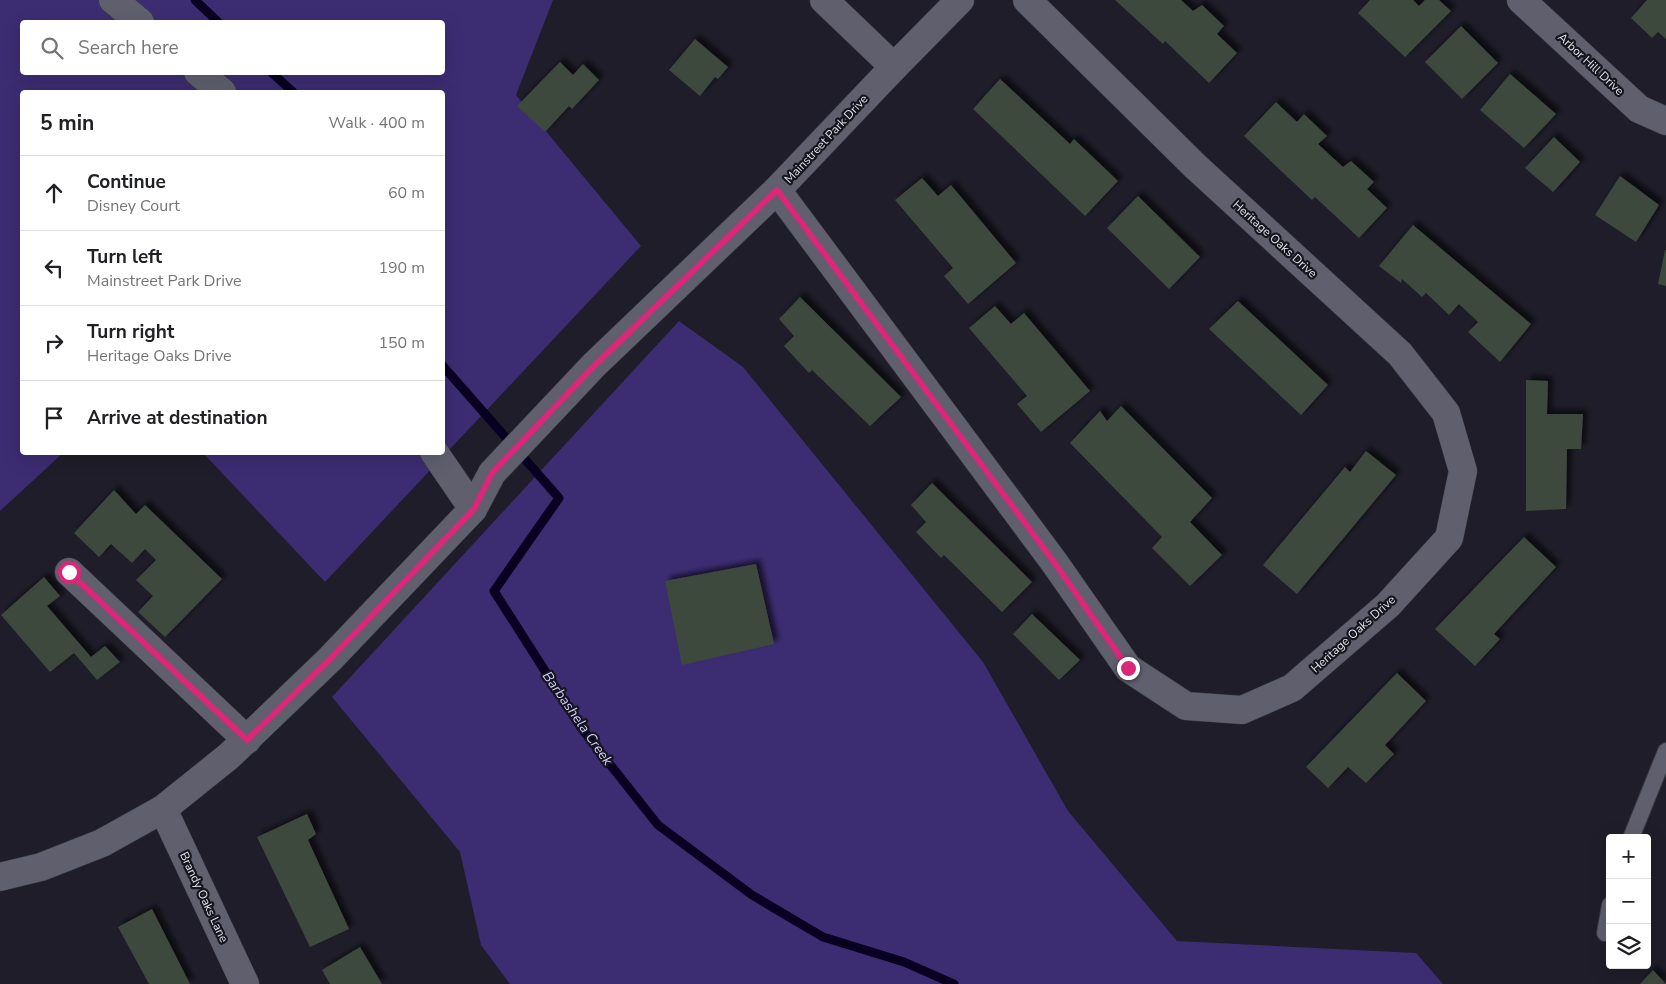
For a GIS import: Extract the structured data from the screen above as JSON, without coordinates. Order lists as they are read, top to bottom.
{
  "streets": {
    "street": [
      "Arbor Hill Drive",
      "Mainstreet Park Drive",
      "Heritage Oaks Drive",
      "Brandy Oaks Lane"
    ]
  },
  "crossings": [
    ["Mainstreet Park Drive", "Heritage Oaks Drive"],
    ["Mainstreet Park Drive", "Brandy Oaks Lane"]
  ],
  "water": ["Barbashela Creek"],
  "page": {
    "search": "Search here",
    "heading": ["5 min", "Walk · 400 m"],
    "list": [
      ["Continue", "Disney Court", "60 m"],
      ["Turn left", "Mainstreet Park Drive", "190 m"],
      ["Turn right", "Heritage Oaks Drive", "150 m"],
      "Arrive at destination"
    ],
    "map_buttons": ["+", "−"]
  }
}
